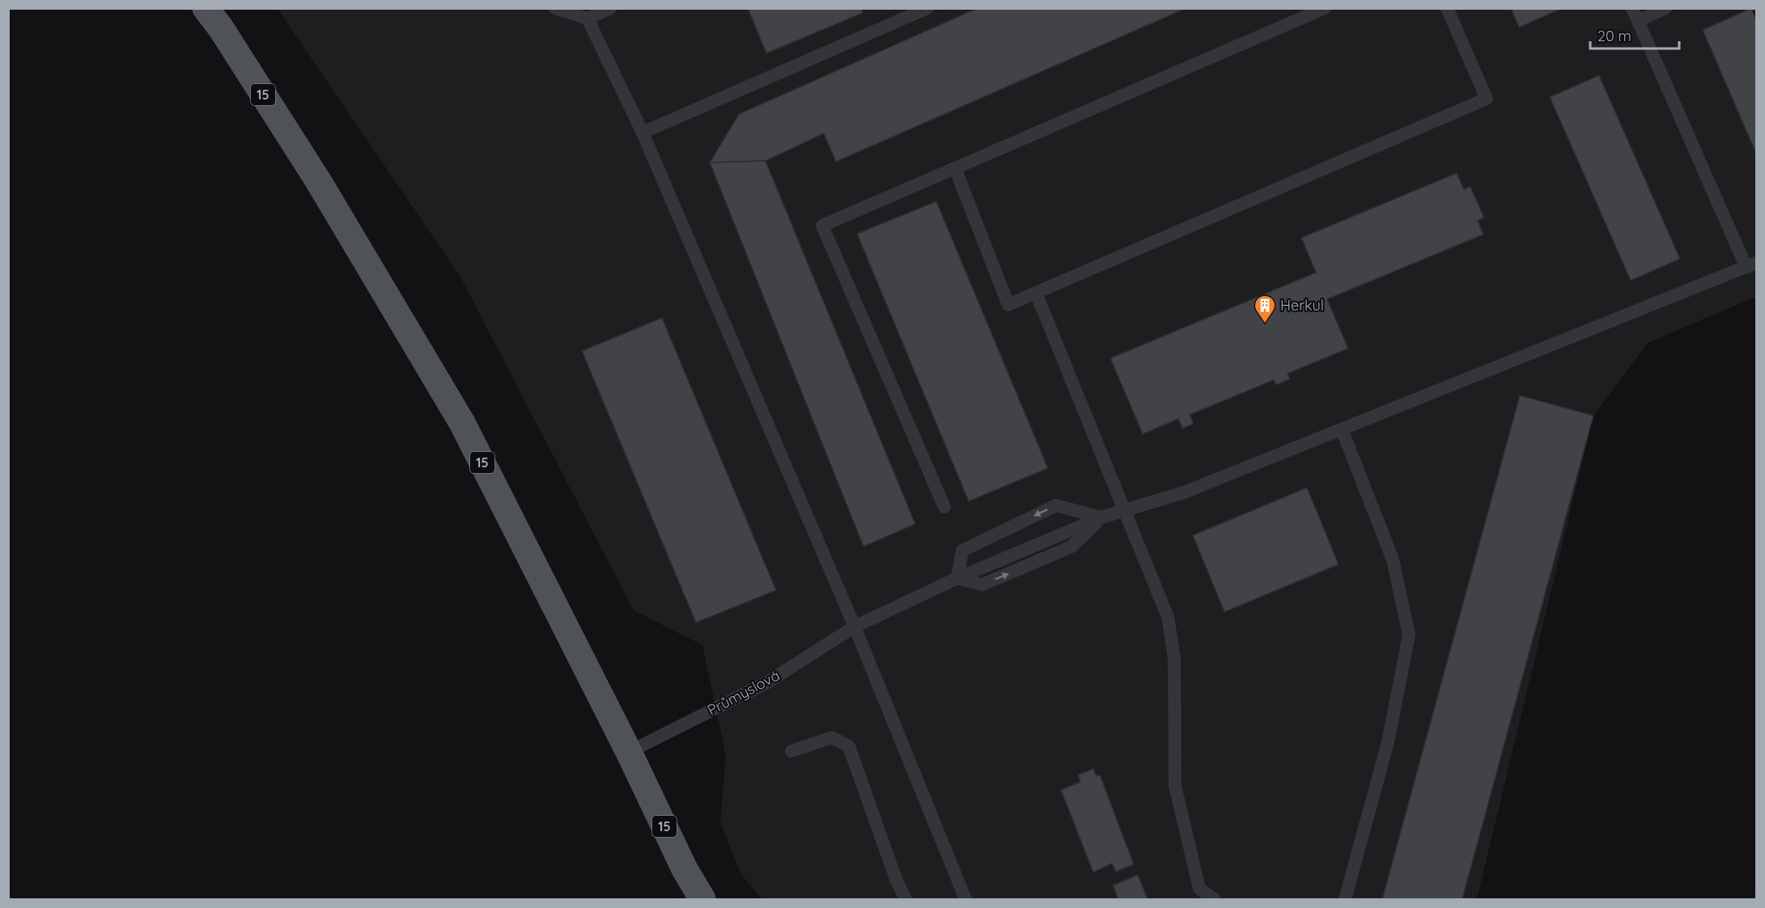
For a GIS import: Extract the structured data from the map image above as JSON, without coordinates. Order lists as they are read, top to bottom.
{
  "streets": {
    "main road": ["15"],
    "lane": ["Průmyslová"]
  },
  "crossings": [
    ["15", "Průmyslová"]
  ],
  "places": {
    "building": ["Herkul"]
  },
  "scale_bar": "20 m"
}
